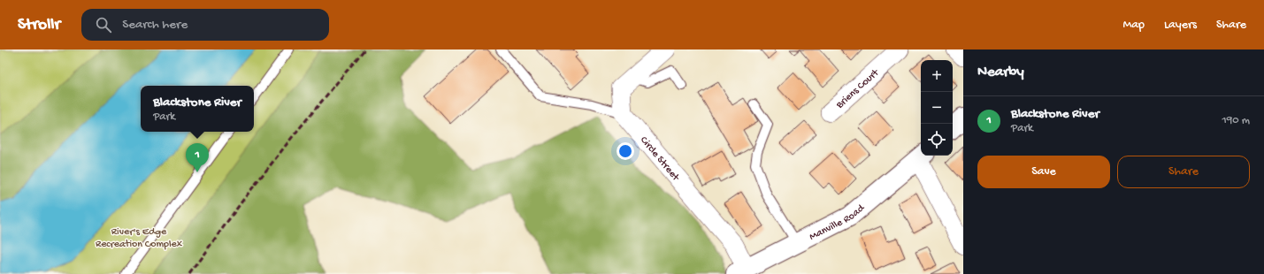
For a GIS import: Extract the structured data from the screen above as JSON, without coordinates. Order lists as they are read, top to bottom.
{
  "streets": {
    "main road": ["Manville Road"],
    "street": ["Briens Court", "Circle Street"]
  },
  "crossings": [
    ["Circle Street", "Manville Road"]
  ],
  "parks": ["River's Edge Recreation Complex"],
  "page": {
    "header": "Strollr",
    "search": "Search here",
    "nav": ["Map", "Layers", "Share"],
    "heading": "Nearby",
    "map_buttons": ["+", "−"],
    "popup": ["Blackstone River", "Park"],
    "list": [
      {
        "mark": "1",
        "name": "Blackstone River",
        "note": "Park",
        "value": "190 m"
      }
    ],
    "pins": "1",
    "buttons": ["Save", "Share"]
  }
}
